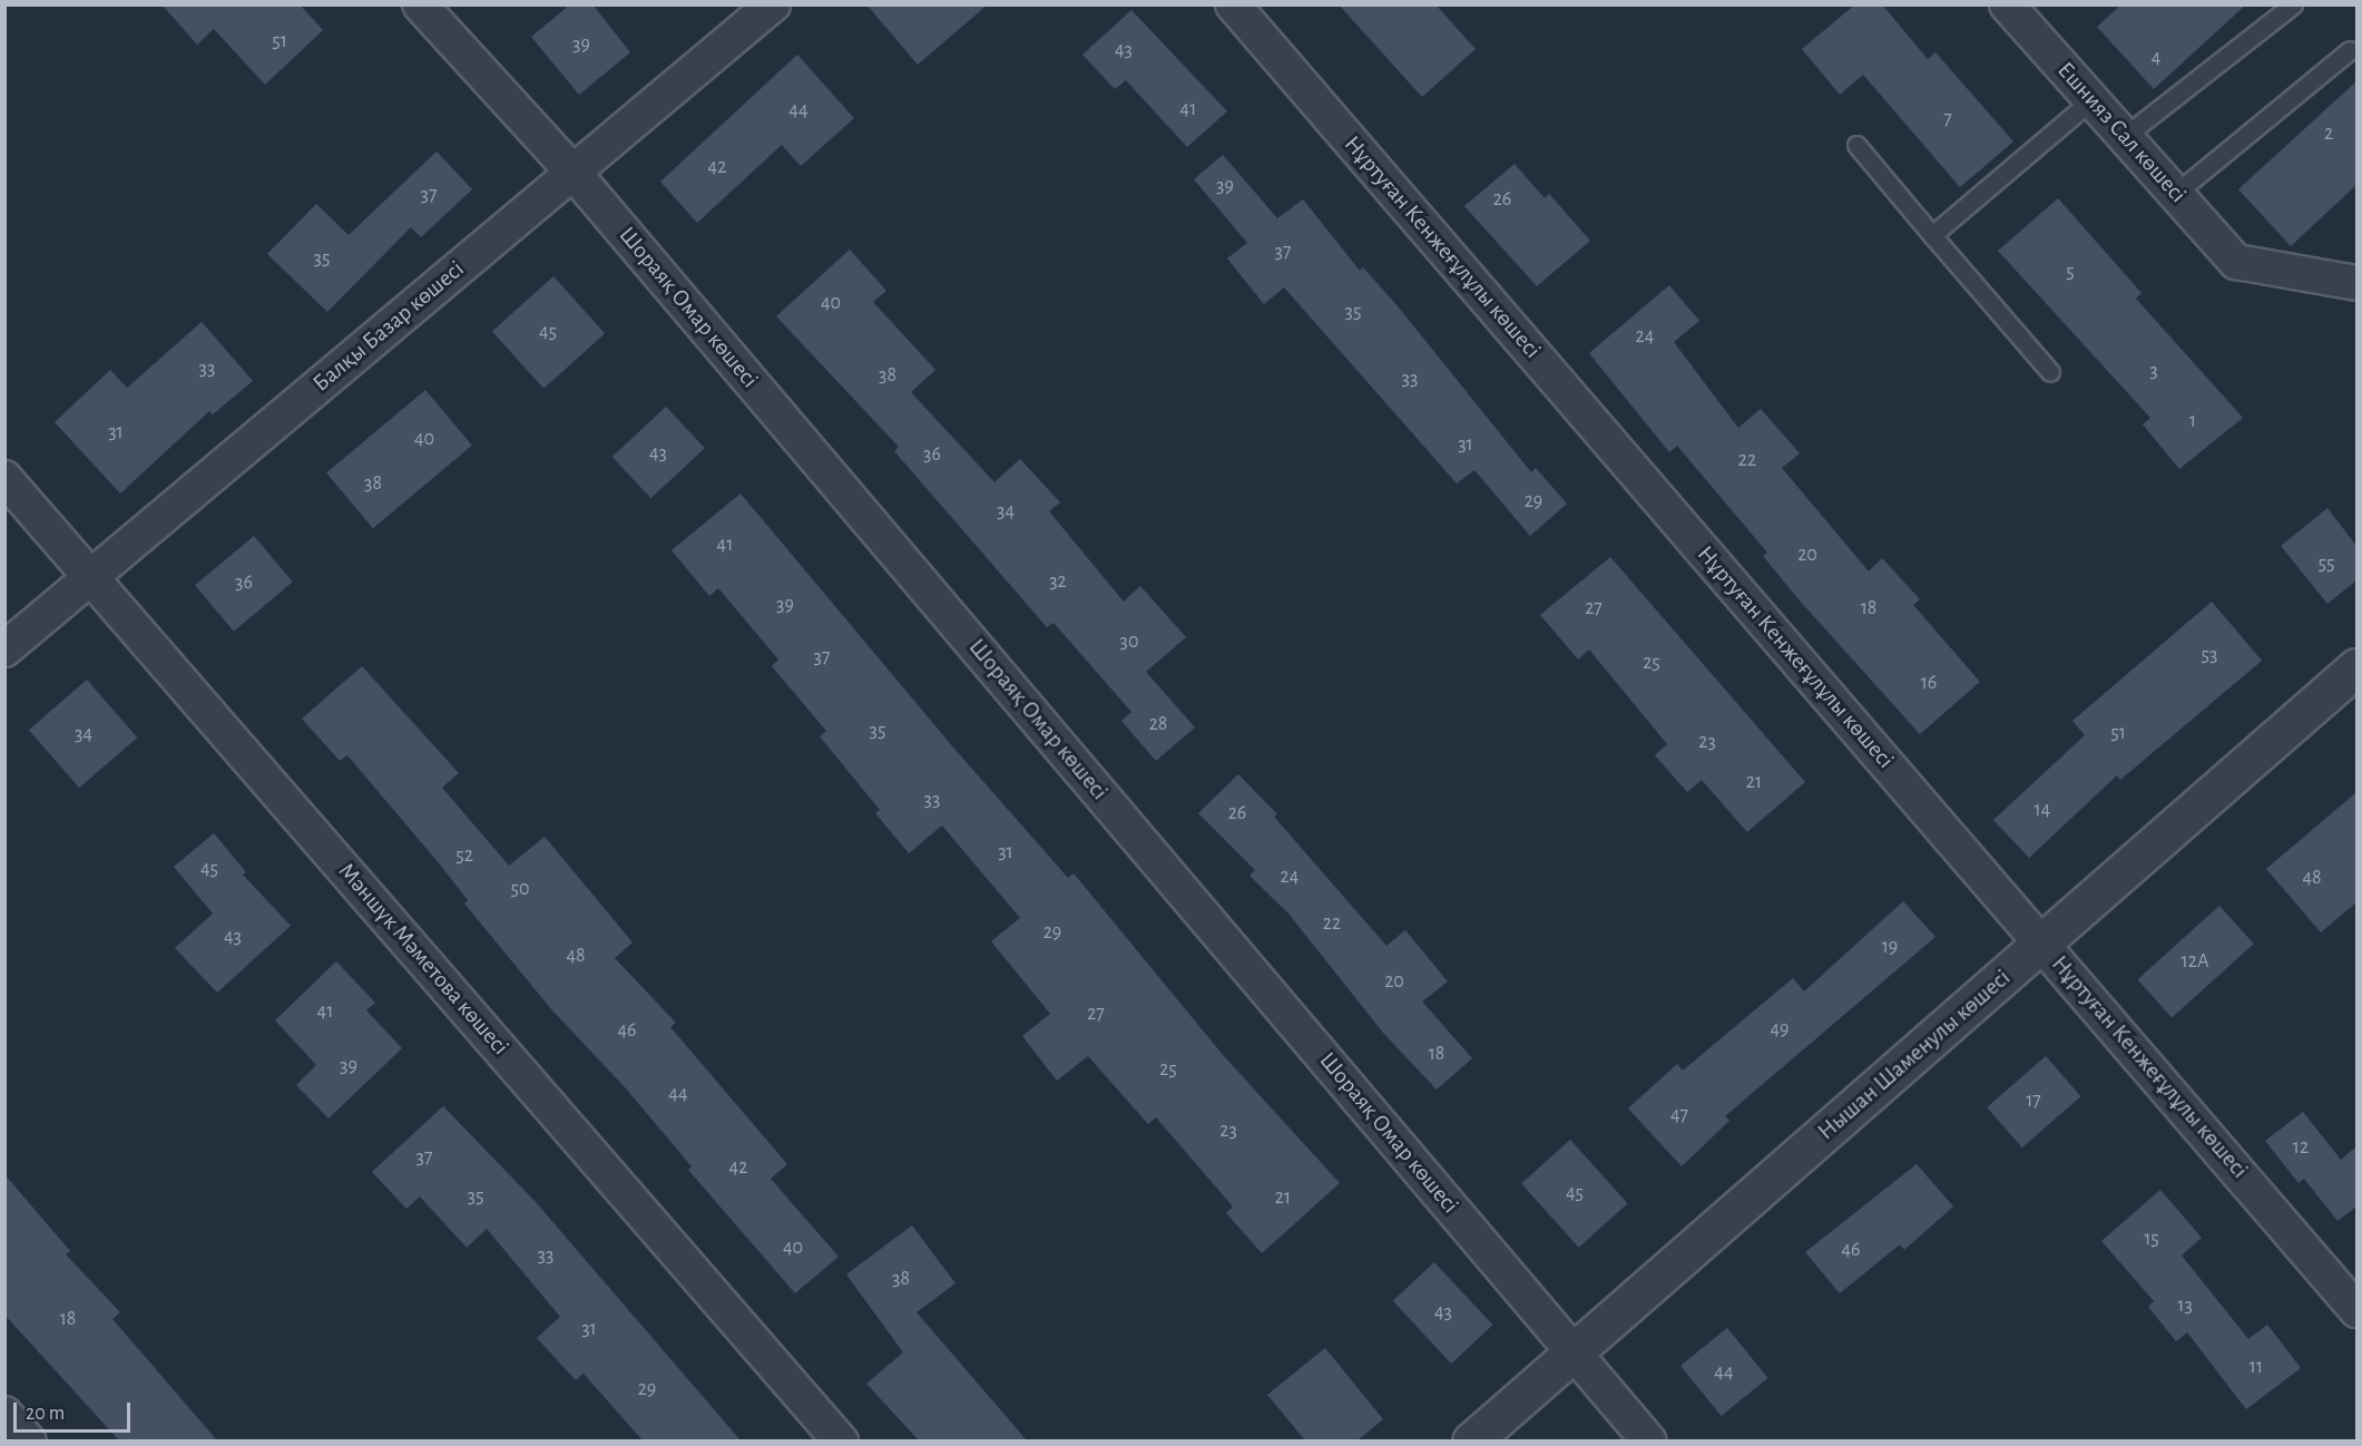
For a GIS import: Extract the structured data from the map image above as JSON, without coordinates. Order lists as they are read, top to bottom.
{
  "streets": {
    "street": [
      "Ешнияз Сал көшесі",
      "Нұртуған Кенжеғұлұлы көшесі",
      "Шораяқ Омар көшесі",
      "Балқы Базар көшесі",
      "Мәншүк Мәметова көшесі",
      "Нышан Шаменулы көшесі"
    ]
  },
  "crossings": [
    ["Нұртуған Кенжеғұлұлы көшесі", "Нышан Шаменулы көшесі"],
    ["Шораяқ Омар көшесі", "Балқы Базар көшесі"],
    ["Шораяқ Омар көшесі", "Нышан Шаменулы көшесі"],
    ["Балқы Базар көшесі", "Мәншүк Мәметова көшесі"]
  ],
  "house_numbers": [
    "51",
    "39",
    "43",
    "4",
    "41",
    "44",
    "7",
    "2",
    "42",
    "39",
    "37",
    "26",
    "37",
    "35",
    "5",
    "40",
    "35",
    "45",
    "24",
    "33",
    "3",
    "38",
    "33",
    "1",
    "31",
    "40",
    "31",
    "43",
    "36",
    "22",
    "38",
    "29",
    "34",
    "41",
    "20",
    "55",
    "32",
    "36",
    "39",
    "27",
    "18",
    "30",
    "53",
    "37",
    "25",
    "16",
    "28",
    "35",
    "51",
    "34",
    "23",
    "21",
    "33",
    "14",
    "26",
    "31",
    "52",
    "45",
    "24",
    "48",
    "50",
    "22",
    "29",
    "43",
    "19",
    "48",
    "12А",
    "20",
    "41",
    "27",
    "49",
    "46",
    "18",
    "39",
    "25",
    "44",
    "17",
    "47",
    "23",
    "12",
    "37",
    "42",
    "45",
    "35",
    "21",
    "15",
    "40",
    "46",
    "33",
    "38",
    "13",
    "43",
    "18",
    "31",
    "11",
    "44",
    "29"
  ],
  "scale_bar": "20 m"
}
